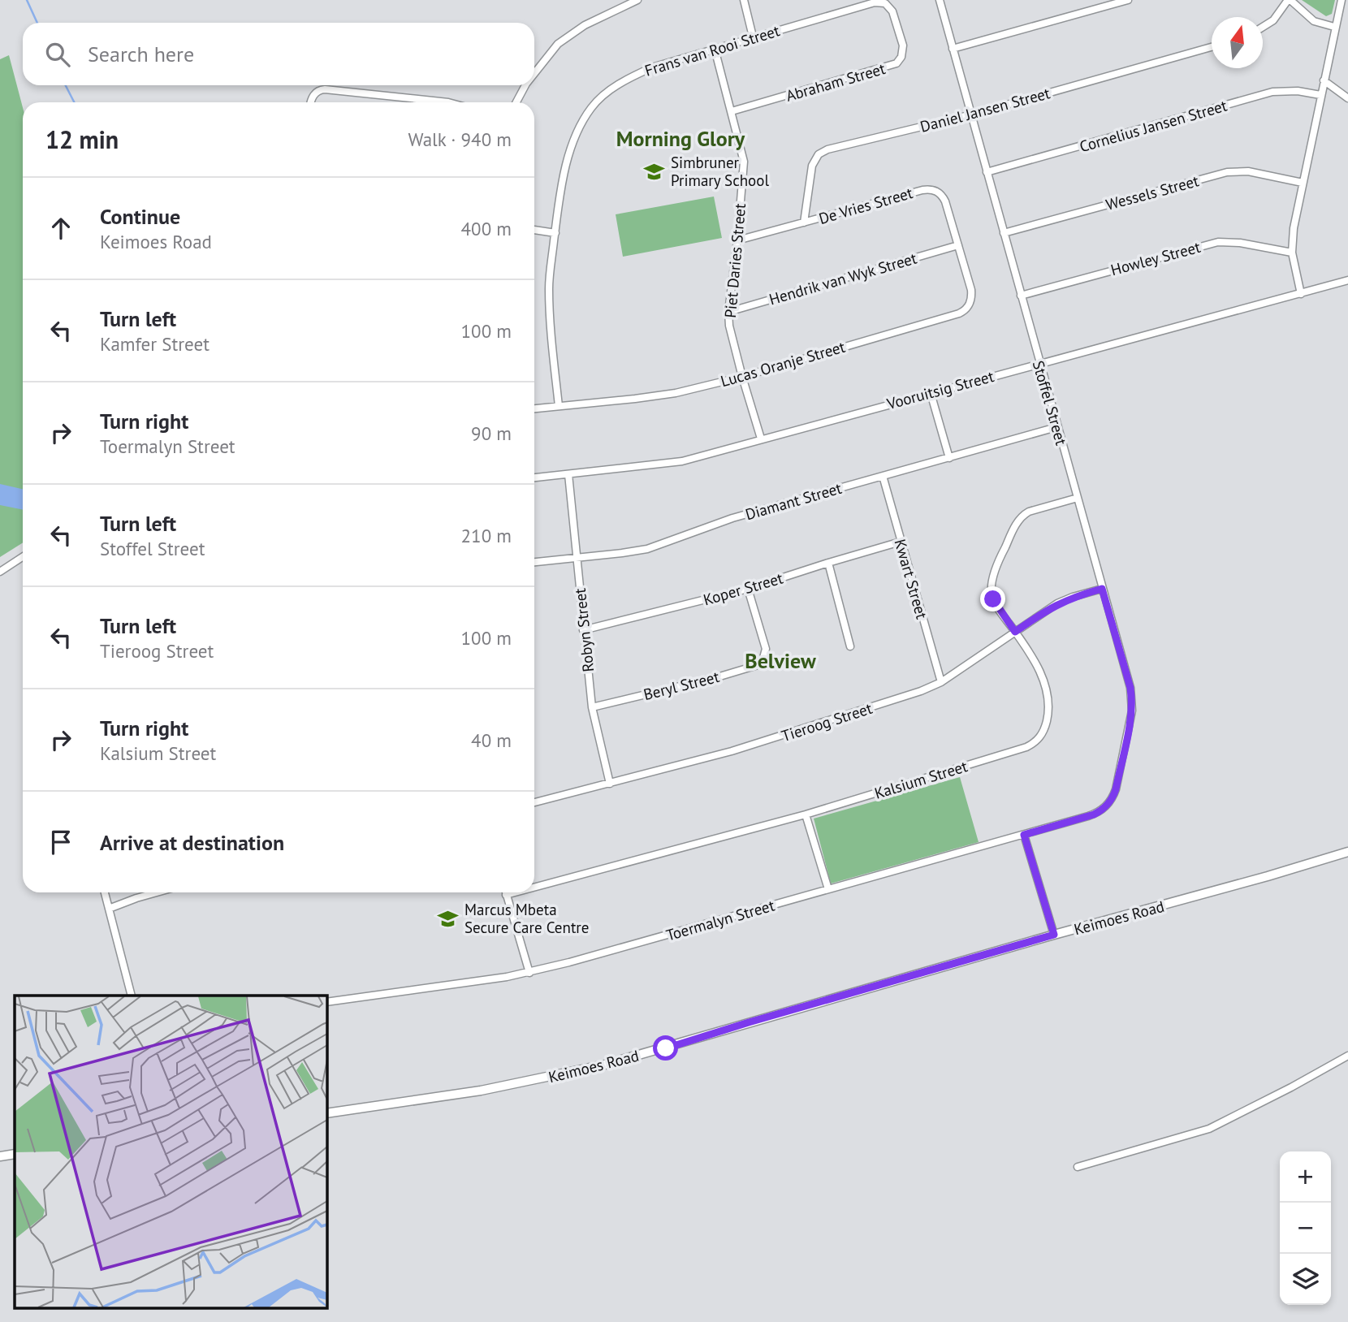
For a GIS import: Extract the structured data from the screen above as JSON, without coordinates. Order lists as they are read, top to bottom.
{
  "streets": {
    "street": [
      "Frans van Rooi Street",
      "Abraham Street",
      "Daniel Jansen Street",
      "Cornelius Jansen Street",
      "Wessels Street",
      "De Vries Street",
      "Howley Street",
      "Piet Daries Street",
      "Hendrik van Wyk Street",
      "Lucas Oranje Street",
      "Vooruitsig Street",
      "Stoffel Street",
      "Diamant Street",
      "Kwart Street",
      "Koper Street",
      "Robyn Street",
      "Beryl Street",
      "Tieroog Street",
      "Kalsium Street",
      "Keimoes Road",
      "Toermalyn Street"
    ]
  },
  "crossings": [
    ["Frans van Rooi Street", "Abraham Street"],
    ["Frans van Rooi Street", "Piet Daries Street"],
    ["Frans van Rooi Street", "Lucas Oranje Street"],
    ["Abraham Street", "Piet Daries Street"],
    ["Daniel Jansen Street", "De Vries Street"],
    ["Daniel Jansen Street", "Stoffel Street"],
    ["Cornelius Jansen Street", "Stoffel Street"],
    ["Wessels Street", "Stoffel Street"],
    ["De Vries Street", "Piet Daries Street"],
    ["De Vries Street", "Hendrik van Wyk Street"],
    ["De Vries Street", "Lucas Oranje Street"],
    ["Howley Street", "Stoffel Street"],
    ["Piet Daries Street", "Hendrik van Wyk Street"],
    ["Piet Daries Street", "Lucas Oranje Street"],
    ["Piet Daries Street", "Vooruitsig Street"],
    ["Hendrik van Wyk Street", "Lucas Oranje Street"],
    ["Vooruitsig Street", "Stoffel Street"],
    ["Vooruitsig Street", "Robyn Street"],
    ["Stoffel Street", "Diamant Street"],
    ["Stoffel Street", "Tieroog Street"],
    ["Stoffel Street", "Kalsium Street"],
    ["Stoffel Street", "Toermalyn Street"],
    ["Diamant Street", "Kwart Street"],
    ["Diamant Street", "Robyn Street"],
    ["Kwart Street", "Koper Street"],
    ["Kwart Street", "Tieroog Street"],
    ["Koper Street", "Robyn Street"],
    ["Koper Street", "Beryl Street"],
    ["Robyn Street", "Beryl Street"],
    ["Robyn Street", "Tieroog Street"],
    ["Tieroog Street", "Kalsium Street"]
  ],
  "districts": ["Morning Glory", "Belview"],
  "places": {
    "school or university": ["Simbruner Primary School", "Marcus Mbeta Secure Care Centre"]
  },
  "north": "top",
  "page": {
    "search": "Search here",
    "heading": ["12 min", "Walk · 940 m"],
    "list": [
      ["Continue", "Keimoes Road", "400 m"],
      ["Turn left", "Kamfer Street", "100 m"],
      ["Turn right", "Toermalyn Street", "90 m"],
      ["Turn left", "Stoffel Street", "210 m"],
      ["Turn left", "Tieroog Street", "100 m"],
      ["Turn right", "Kalsium Street", "40 m"],
      "Arrive at destination"
    ],
    "map_buttons": ["+", "−"]
  }
}
